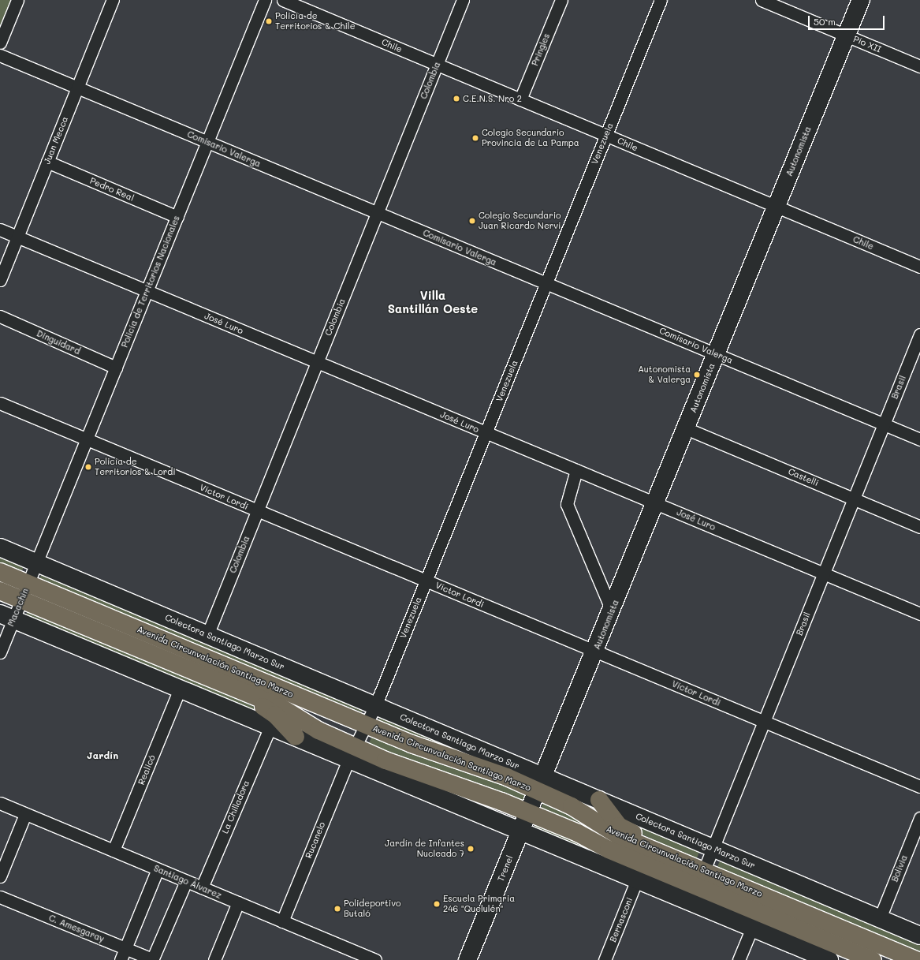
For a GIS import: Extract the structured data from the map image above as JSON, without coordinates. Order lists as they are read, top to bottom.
{
  "streets": {
    "main road": ["Avenida Circunvalación Santiago Marzo"],
    "street": [
      "Pío XII",
      "Chile",
      "Pringles",
      "Colombia",
      "Juan Mecca",
      "Venezuela",
      "Comisario Valerga",
      "Autonomista",
      "Pedro Real",
      "Policía de Territorios Nacionales",
      "José Luro",
      "Dinguidard",
      "Brasil",
      "Castelli",
      "Víctor Lordi",
      "Macachín",
      "Colectora Santiago Marzo Sur",
      "Realicó",
      "La Chilladora",
      "Rucanelo",
      "Trenel",
      "Bolivia",
      "Santiago Álvarez",
      "Bernasconi",
      "C. Amesgaray"
    ]
  },
  "crossings": [
    ["Pío XII", "Autonomista"],
    ["Chile", "Pringles"],
    ["Chile", "Colombia"],
    ["Chile", "Venezuela"],
    ["Chile", "Autonomista"],
    ["Colombia", "Comisario Valerga"],
    ["Colombia", "José Luro"],
    ["Colombia", "Víctor Lordi"],
    ["Colombia", "Colectora Santiago Marzo Sur"],
    ["Juan Mecca", "Comisario Valerga"],
    ["Juan Mecca", "Pedro Real"],
    ["Juan Mecca", "José Luro"],
    ["Venezuela", "Comisario Valerga"],
    ["Venezuela", "José Luro"],
    ["Venezuela", "Víctor Lordi"],
    ["Venezuela", "Colectora Santiago Marzo Sur"],
    ["Venezuela", "Avenida Circunvalación Santiago Marzo"],
    ["Venezuela", "Rucanelo"],
    ["Comisario Valerga", "Autonomista"],
    ["Comisario Valerga", "Policía de Territorios Nacionales"],
    ["Comisario Valerga", "Brasil"],
    ["Autonomista", "José Luro"],
    ["Autonomista", "Castelli"],
    ["Autonomista", "Víctor Lordi"],
    ["Autonomista", "Colectora Santiago Marzo Sur"],
    ["Autonomista", "Avenida Circunvalación Santiago Marzo"],
    ["Autonomista", "Trenel"],
    ["Pedro Real", "Policía de Territorios Nacionales"],
    ["Policía de Territorios Nacionales", "José Luro"],
    ["Policía de Territorios Nacionales", "Dinguidard"],
    ["Policía de Territorios Nacionales", "Víctor Lordi"],
    ["Policía de Territorios Nacionales", "Macachín"],
    ["Policía de Territorios Nacionales", "Colectora Santiago Marzo Sur"],
    ["José Luro", "Brasil"],
    ["Brasil", "Castelli"],
    ["Brasil", "Víctor Lordi"],
    ["Brasil", "Colectora Santiago Marzo Sur"],
    ["Brasil", "Avenida Circunvalación Santiago Marzo"],
    ["Macachín", "Colectora Santiago Marzo Sur"],
    ["Macachín", "Avenida Circunvalación Santiago Marzo"],
    ["Colectora Santiago Marzo Sur", "Avenida Circunvalación Santiago Marzo"],
    ["Colectora Santiago Marzo Sur", "Trenel"],
    ["Colectora Santiago Marzo Sur", "Bolivia"],
    ["Avenida Circunvalación Santiago Marzo", "Rucanelo"],
    ["Avenida Circunvalación Santiago Marzo", "Trenel"],
    ["Realicó", "Santiago Álvarez"],
    ["La Chilladora", "Santiago Álvarez"],
    ["Rucanelo", "Santiago Álvarez"]
  ],
  "districts": ["Villa Santillán Oeste", "Jardín"],
  "places": [
    "Policía de Territorios & Chile",
    "C.E.N.S. Nro 2",
    "Colegio Secundario Provincia de La Pampa",
    "Colegio Secundario Juan Ricardo Nervi",
    "Autonomista & Valerga",
    "Policía de Territorios & Lordi",
    "Jardín de Infantes Nucleado 7",
    "Escuela Primaria 246 \"Quelulén\"",
    "Polideportivo Butaló"
  ],
  "scale_bar": "50 m"
}
